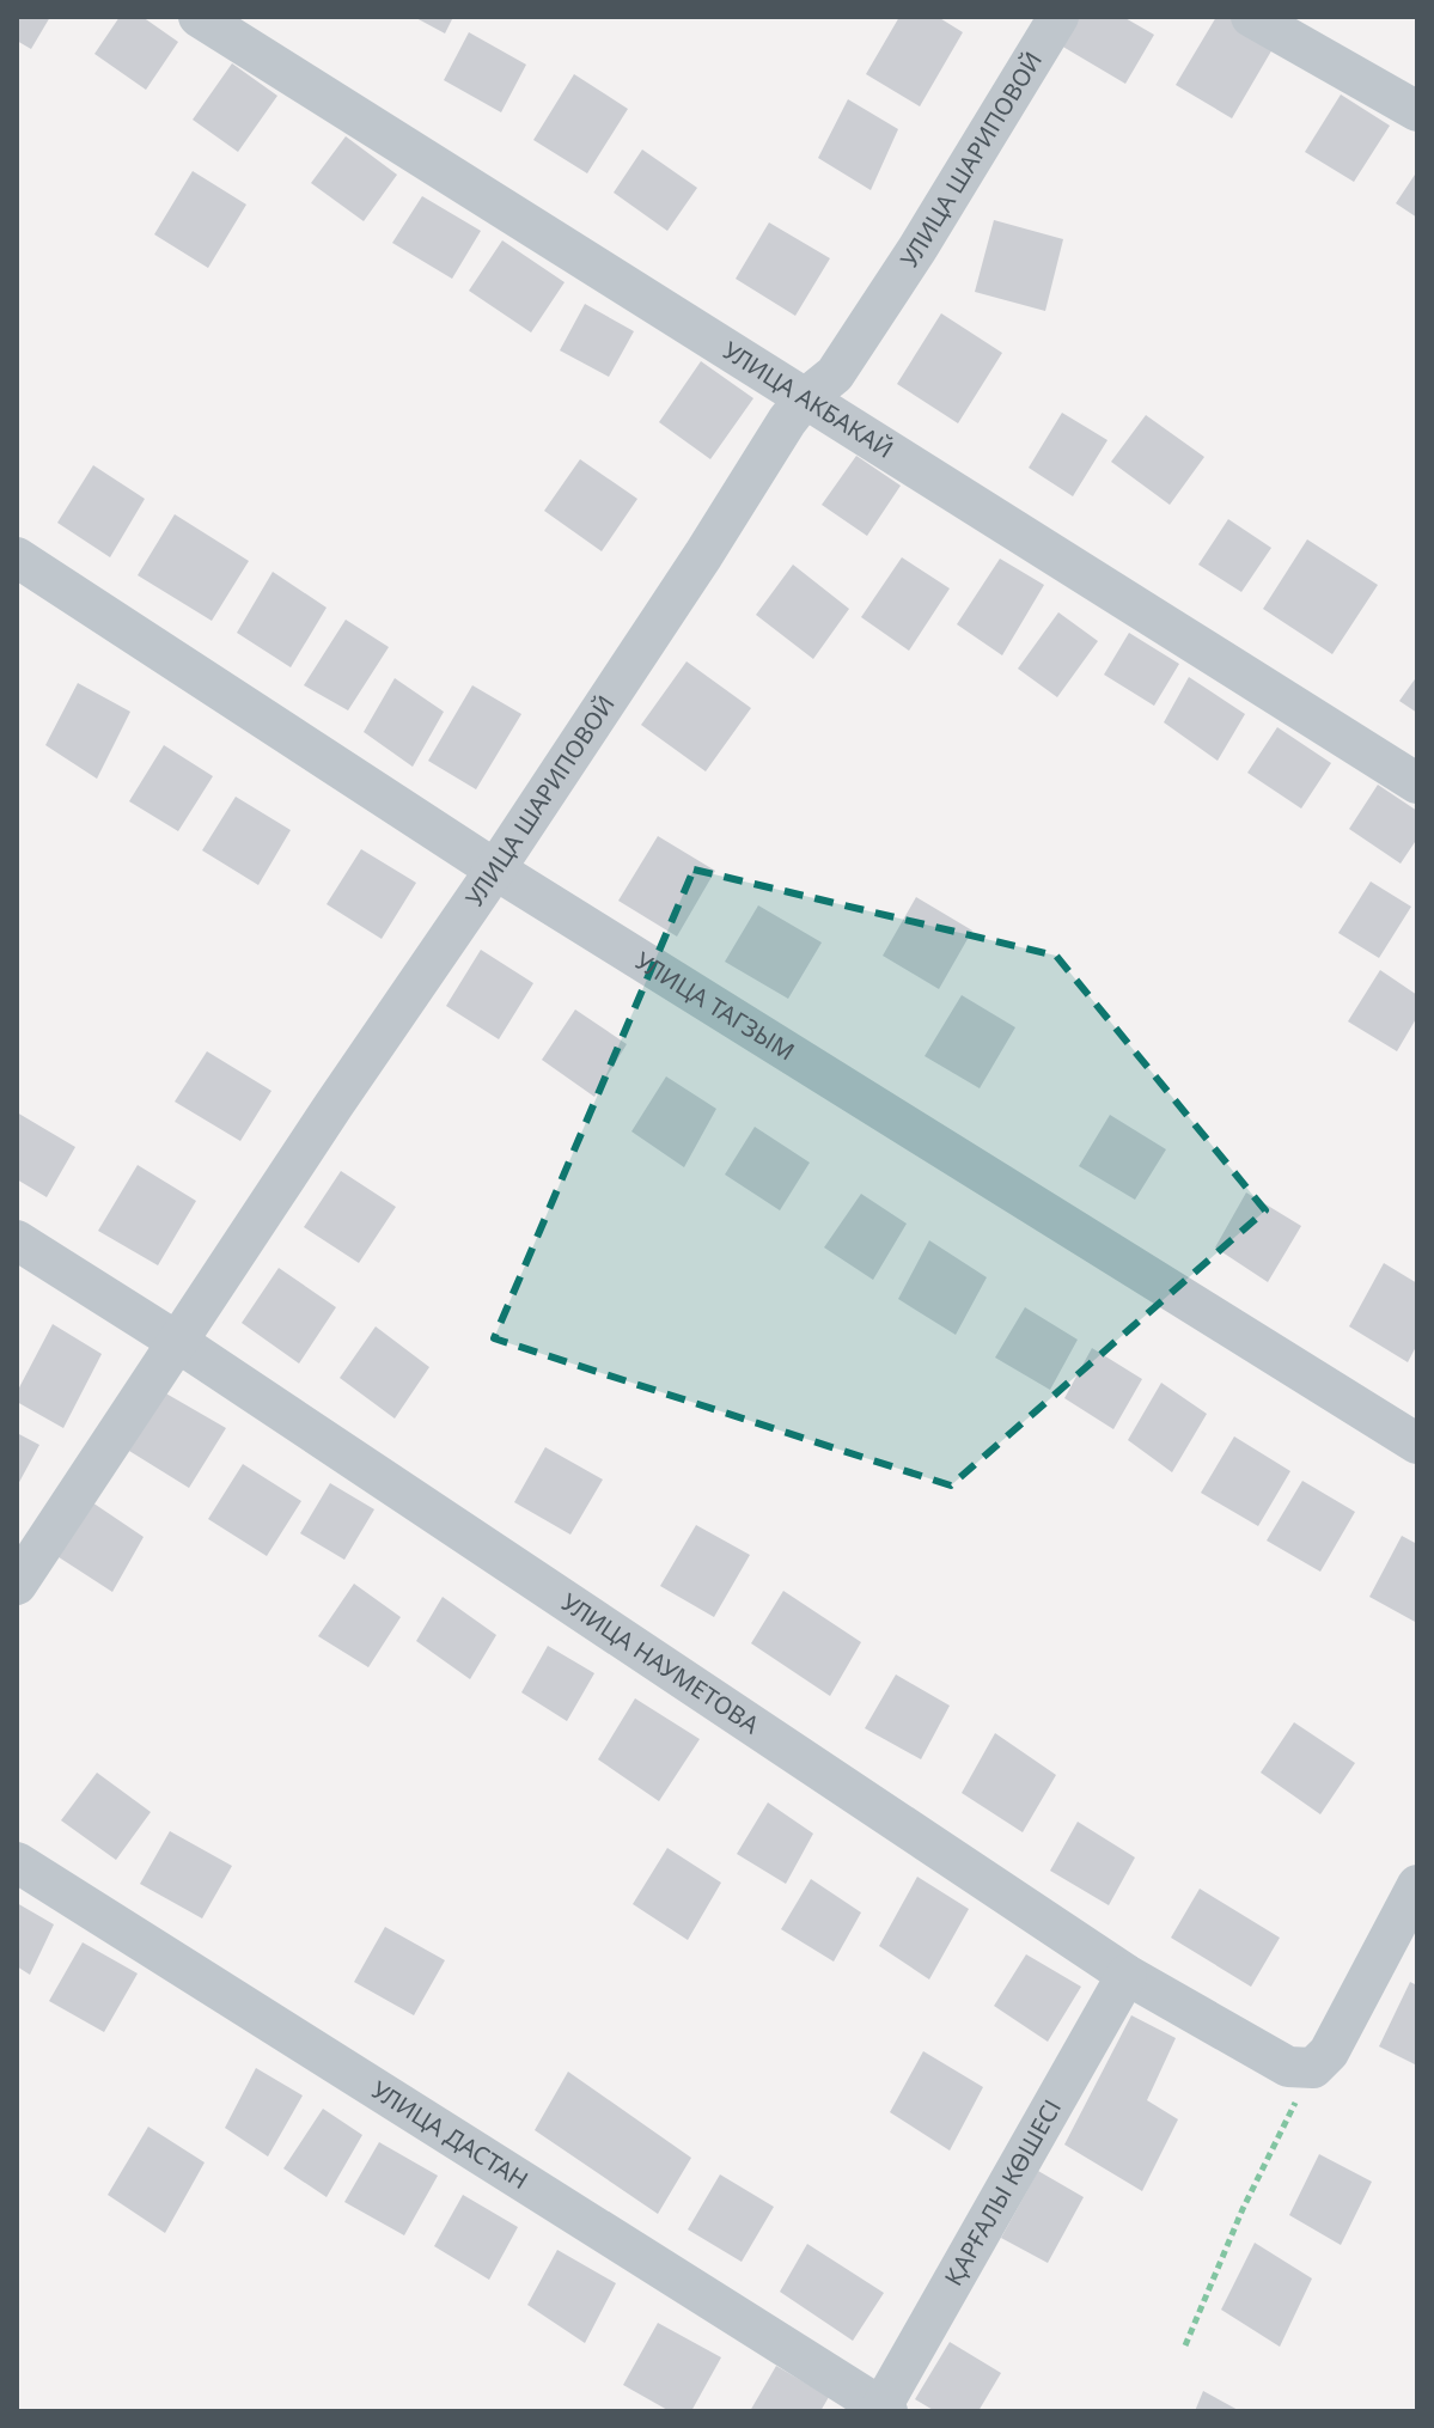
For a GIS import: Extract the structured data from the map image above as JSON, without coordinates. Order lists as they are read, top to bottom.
{
  "streets": {
    "street": [
      "УЛИЦА ШАРИПОВОЙ",
      "УЛИЦА АКБАКАЙ",
      "УЛИЦА ТАГЗЫМ",
      "УЛИЦА НАУМЕТОВА",
      "УЛИЦА ДАСТАН",
      "ҚАРҒАЛЫ КӨШЕСІ"
    ]
  },
  "crossings": [
    ["УЛИЦА ШАРИПОВОЙ", "УЛИЦА АКБАКАЙ"],
    ["УЛИЦА ШАРИПОВОЙ", "УЛИЦА ТАГЗЫМ"],
    ["УЛИЦА ШАРИПОВОЙ", "УЛИЦА НАУМЕТОВА"],
    ["УЛИЦА НАУМЕТОВА", "ҚАРҒАЛЫ КӨШЕСІ"],
    ["УЛИЦА ДАСТАН", "ҚАРҒАЛЫ КӨШЕСІ"]
  ]
}
